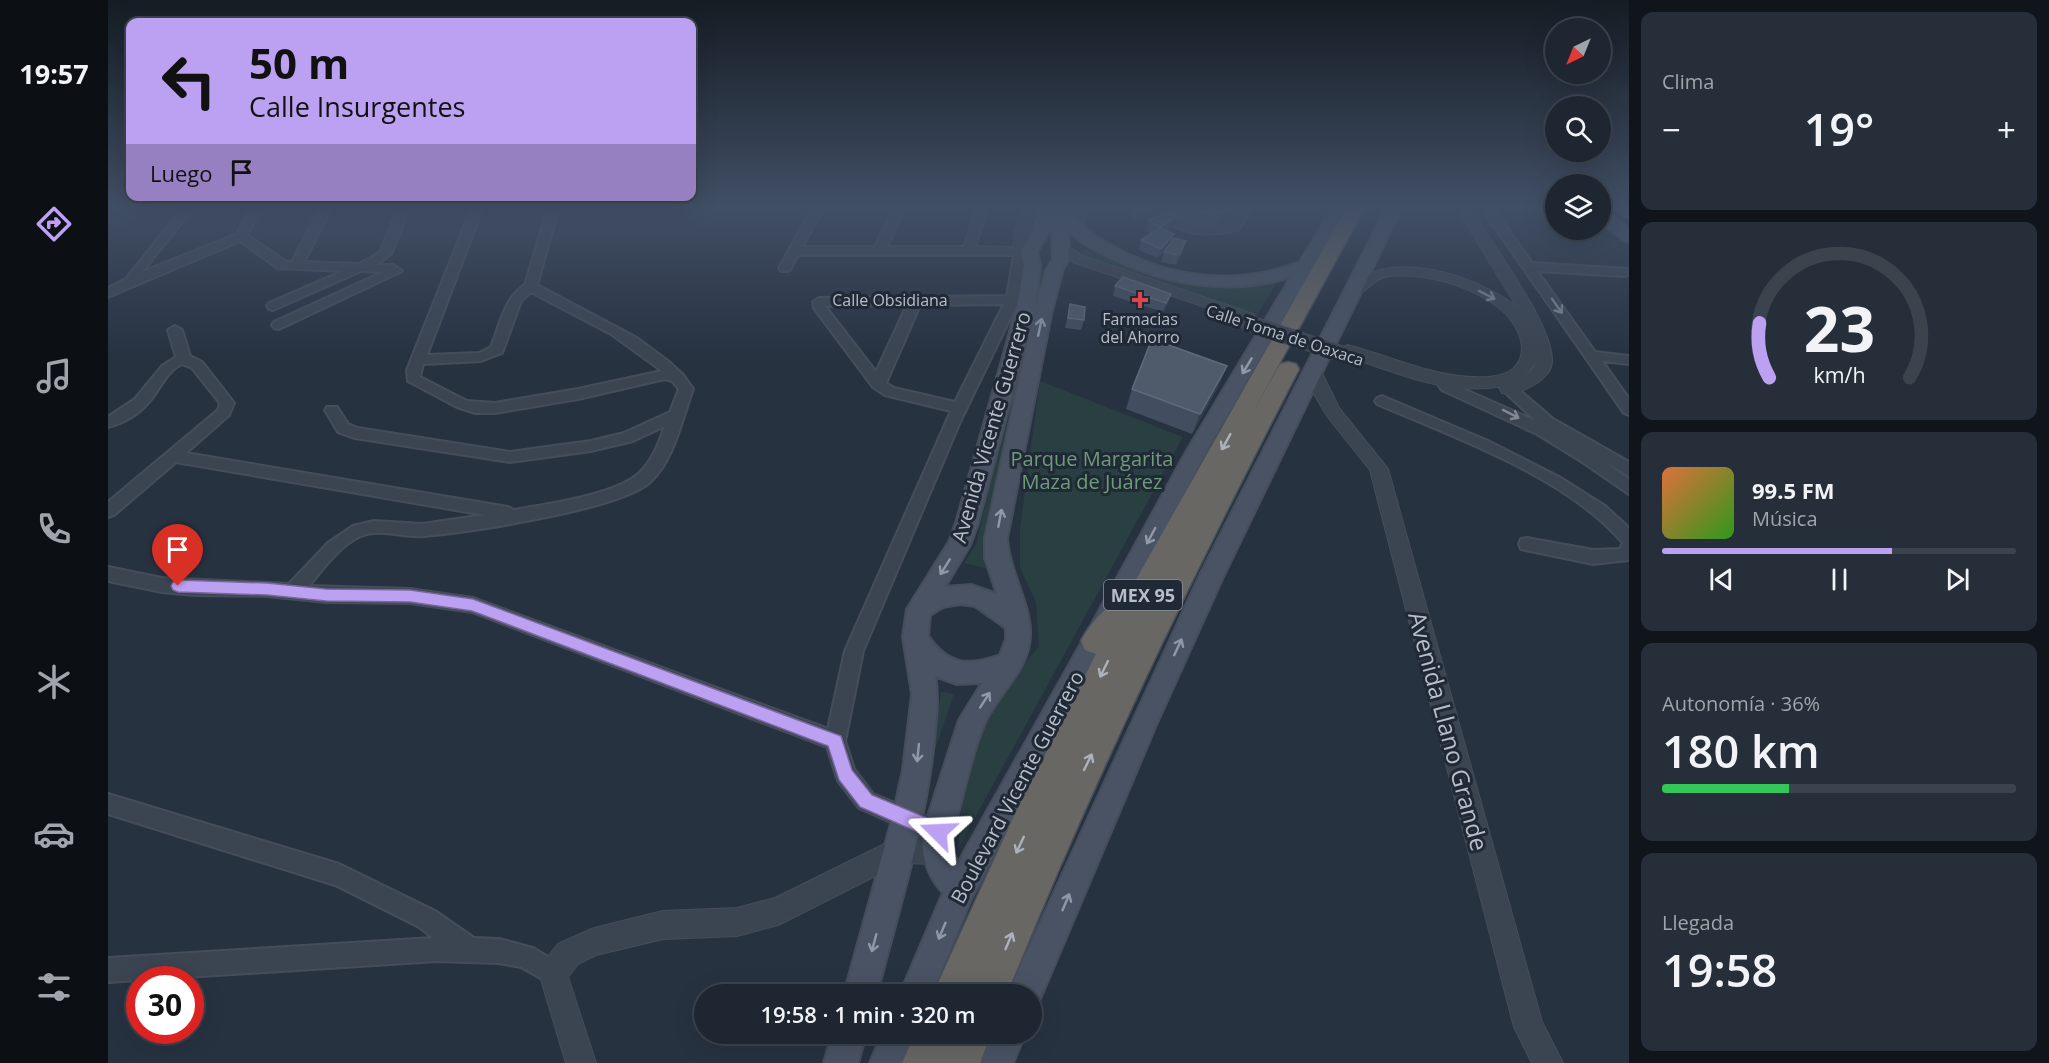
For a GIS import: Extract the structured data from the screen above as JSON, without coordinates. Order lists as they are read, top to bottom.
{
  "streets": {
    "highway": ["MEX 95", "Boulevard Vicente Guerrero"],
    "main road": ["Avenida Vicente Guerrero"],
    "street": ["Calle Obsidiana", "Calle Toma de Oaxaca", "Avenida Llano Grande"]
  },
  "crossings": [
    ["Calle Obsidiana", "Avenida Vicente Guerrero"]
  ],
  "parks": ["Parque Margarita Maza de Juárez"],
  "places": {
    "health": ["Farmacias del Ahorro"]
  },
  "north": "bottom left",
  "page": {
    "tabs": "19:57",
    "tile": [
      "Clima",
      ["Autonomía · 36%", "180 km"],
      ["Llegada", "19:58"]
    ],
    "turn": ["50 m", "Calle Insurgentes"],
    "heat": ["−", "19°", "+"],
    "then": "Luego",
    "song": ["99.5 FM", "Música"],
    "limit": "30",
    "trip": "19:58 · 1 min · 320 m",
    "gauge": ["23", "km/h"]
  }
}
